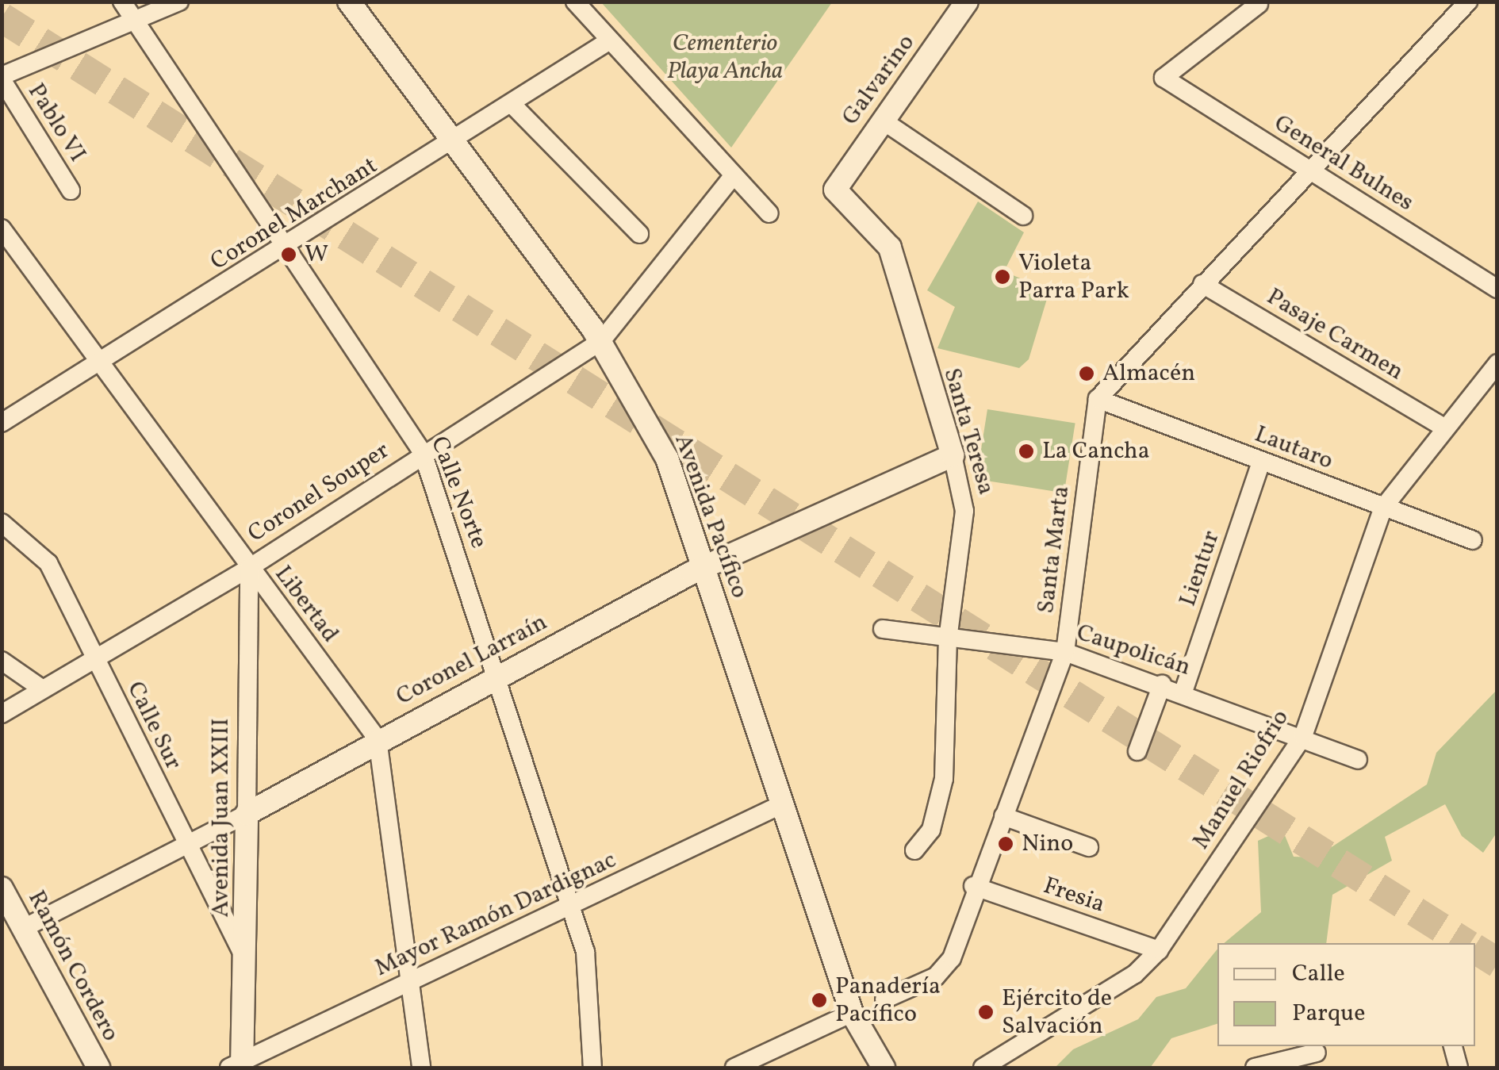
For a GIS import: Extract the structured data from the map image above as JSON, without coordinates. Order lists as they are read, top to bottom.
{
  "streets": {
    "street": [
      "Galvarino",
      "Pablo VI",
      "General Bulnes",
      "Coronel Marchant",
      "Pasaje Carmen",
      "Santa Teresa",
      "Lautaro",
      "Coronel Souper",
      "Calle Norte",
      "Avenida Pacífico",
      "Santa Marta",
      "Lientur",
      "Libertad",
      "Caupolicán",
      "Coronel Larraín",
      "Calle Sur",
      "Manuel Riofrio",
      "Avenida Juan XXIII",
      "Fresia",
      "Mayor Ramón Dardignac",
      "Ramón Cordero"
    ]
  },
  "crossings": [
    ["Galvarino", "Santa Teresa"],
    ["Coronel Marchant", "Calle Norte"],
    ["Coronel Marchant", "Avenida Pacífico"],
    ["Coronel Marchant", "Libertad"],
    ["Pasaje Carmen", "Manuel Riofrio"],
    ["Santa Teresa", "Caupolicán"],
    ["Santa Teresa", "Coronel Larraín"],
    ["Lautaro", "Santa Marta"],
    ["Lautaro", "Lientur"],
    ["Lautaro", "Manuel Riofrio"],
    ["Coronel Souper", "Calle Norte"],
    ["Coronel Souper", "Avenida Pacífico"],
    ["Coronel Souper", "Libertad"],
    ["Coronel Souper", "Calle Sur"],
    ["Coronel Souper", "Avenida Juan XXIII"],
    ["Calle Norte", "Coronel Larraín"],
    ["Calle Norte", "Mayor Ramón Dardignac"],
    ["Avenida Pacífico", "Coronel Larraín"],
    ["Avenida Pacífico", "Mayor Ramón Dardignac"],
    ["Santa Marta", "Caupolicán"],
    ["Santa Marta", "Fresia"],
    ["Lientur", "Caupolicán"],
    ["Libertad", "Coronel Larraín"],
    ["Libertad", "Avenida Juan XXIII"],
    ["Libertad", "Mayor Ramón Dardignac"],
    ["Caupolicán", "Manuel Riofrio"],
    ["Coronel Larraín", "Calle Sur"],
    ["Coronel Larraín", "Avenida Juan XXIII"],
    ["Coronel Larraín", "Ramón Cordero"],
    ["Calle Sur", "Avenida Juan XXIII"],
    ["Manuel Riofrio", "Fresia"],
    ["Avenida Juan XXIII", "Mayor Ramón Dardignac"]
  ],
  "parks": ["Cementerio Playa Ancha"],
  "places": [
    "W",
    "Violeta Parra Park",
    "Almacén",
    "La Cancha",
    "Nino",
    "Panadería Pacífico",
    "Ejército de Salvación"
  ],
  "legend": ["Calle", "Parque"]
}
